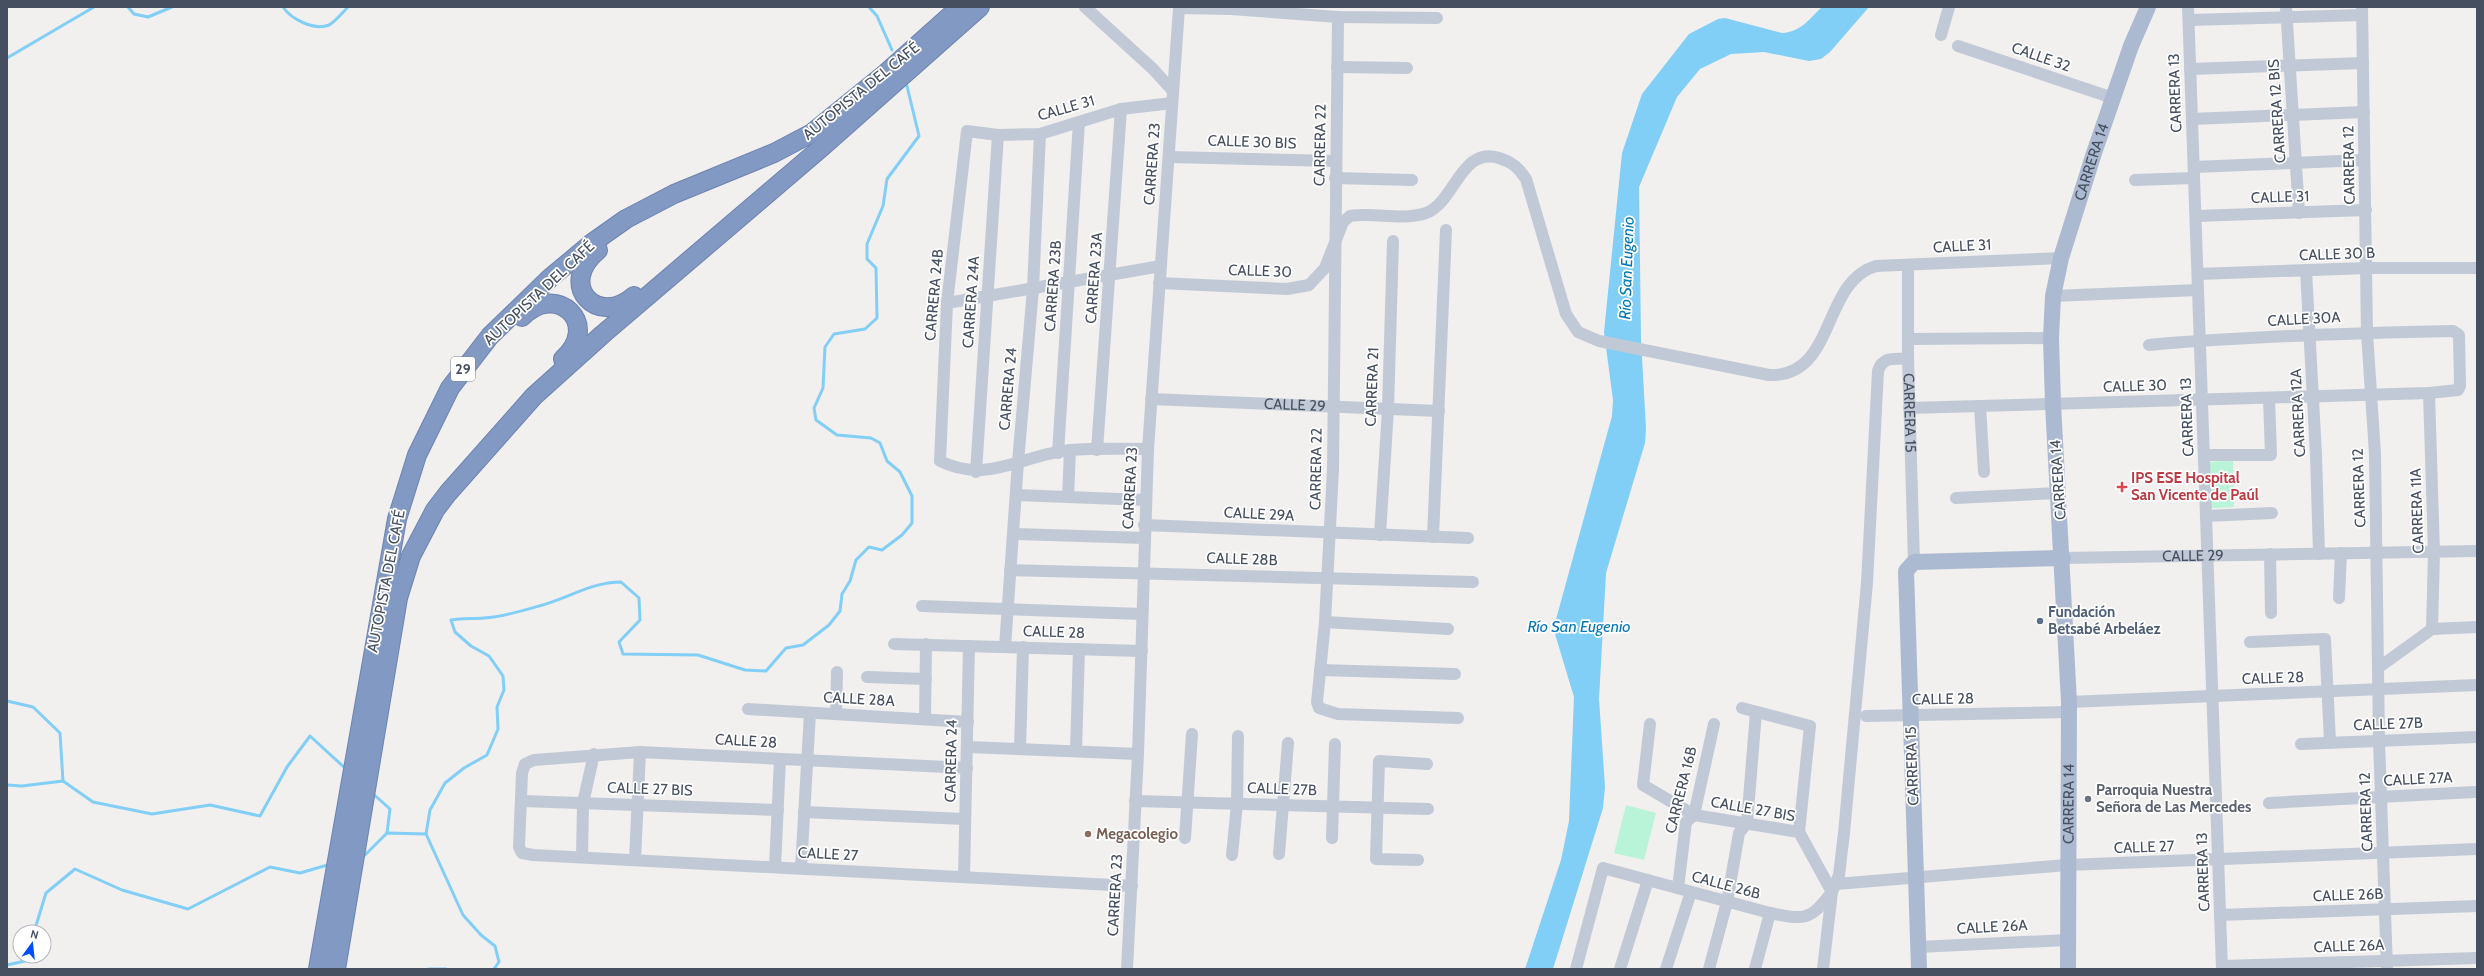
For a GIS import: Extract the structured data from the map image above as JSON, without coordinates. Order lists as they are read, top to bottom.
{
  "streets": {
    "highway": ["AUTOPISTA DEL CAFÉ", "29"],
    "main road": ["CARRERA 14", "CALLE 29", "CARRERA 15"],
    "street": [
      "CALLE 32",
      "CARRERA 13",
      "CALLE 31",
      "CARRERA 12 BIS",
      "CALLE 30 BIS",
      "CARRERA 22",
      "CARRERA 23",
      "CARRERA 12",
      "CALLE 30 B",
      "CALLE 30",
      "CARRERA 23A",
      "CARRERA 23B",
      "CARRERA 24B",
      "CARRERA 24A",
      "CALLE 30A",
      "CARRERA 21",
      "CARRERA 24",
      "CARRERA 12A",
      "CARRERA 11A",
      "CALLE 29A",
      "CALLE 28B",
      "CALLE 28",
      "CALLE 28A",
      "CALLE 27B",
      "CALLE 27A",
      "CALLE 27 BIS",
      "CARRERA 16B",
      "CALLE 27",
      "CALLE 26B",
      "CALLE 26A"
    ]
  },
  "crossings": [
    ["CALLE 32", "CARRERA 14"],
    ["CARRERA 13", "CALLE 31"],
    ["CARRERA 13", "CALLE 30 B"],
    ["CARRERA 13", "CALLE 30"],
    ["CARRERA 13", "CALLE 30A"],
    ["CARRERA 13", "CALLE 29"],
    ["CARRERA 13", "CALLE 28"],
    ["CARRERA 13", "CALLE 27"],
    ["CARRERA 13", "CALLE 26B"],
    ["CARRERA 13", "CALLE 26A"],
    ["CALLE 31", "CARRERA 12 BIS"],
    ["CALLE 31", "CARRERA 14"],
    ["CALLE 31", "CARRERA 23"],
    ["CALLE 31", "CARRERA 12"],
    ["CALLE 31", "CALLE 30"],
    ["CALLE 31", "CARRERA 23A"],
    ["CALLE 31", "CARRERA 23B"],
    ["CALLE 31", "CARRERA 24B"],
    ["CALLE 31", "CARRERA 24A"],
    ["CALLE 31", "CARRERA 24"],
    ["CALLE 31", "CARRERA 15"],
    ["CALLE 30 BIS", "CARRERA 22"],
    ["CALLE 30 BIS", "CARRERA 23"],
    ["CARRERA 22", "CARRERA 23"],
    ["CARRERA 22", "CALLE 30"],
    ["CARRERA 22", "CALLE 29"],
    ["CARRERA 22", "CALLE 29A"],
    ["CARRERA 22", "CALLE 28B"],
    ["CARRERA 14", "CALLE 30"],
    ["CARRERA 14", "CALLE 29"],
    ["CARRERA 14", "CALLE 28"],
    ["CARRERA 14", "CALLE 27"],
    ["CARRERA 14", "CALLE 26A"],
    ["CARRERA 23", "CALLE 30"],
    ["CARRERA 23", "CALLE 29"],
    ["CARRERA 23", "CALLE 29A"],
    ["CARRERA 23", "CALLE 28B"],
    ["CARRERA 23", "CALLE 28"],
    ["CARRERA 23", "CALLE 27B"],
    ["CARRERA 23", "CALLE 27"],
    ["CARRERA 12", "CALLE 30 B"],
    ["CARRERA 12", "CALLE 30"],
    ["CARRERA 12", "CALLE 30A"],
    ["CARRERA 12", "CALLE 29"],
    ["CARRERA 12", "CALLE 28"],
    ["CARRERA 12", "CALLE 27B"],
    ["CARRERA 12", "CALLE 27A"],
    ["CARRERA 12", "CALLE 27"],
    ["CARRERA 12", "CALLE 26B"],
    ["CARRERA 12", "CALLE 26A"],
    ["CALLE 30 B", "CARRERA 12A"],
    ["CALLE 30", "CALLE 30A"],
    ["CALLE 30", "CARRERA 15"],
    ["CALLE 30", "CARRERA 12A"],
    ["CALLE 30", "CARRERA 11A"],
    ["CARRERA 24B", "CARRERA 24A"],
    ["CALLE 30A", "CARRERA 12A"],
    ["CARRERA 21", "CALLE 29"],
    ["CARRERA 21", "CALLE 29A"],
    ["CARRERA 24", "CALLE 28B"],
    ["CARRERA 24", "CALLE 28"],
    ["CARRERA 24", "CALLE 28A"],
    ["CARRERA 24", "CALLE 27"],
    ["CALLE 29", "CARRERA 15"],
    ["CALLE 29", "CARRERA 12A"],
    ["CALLE 29", "CARRERA 11A"],
    ["CARRERA 15", "CALLE 28"],
    ["CARRERA 15", "CALLE 27"],
    ["CARRERA 15", "CALLE 26A"],
    ["CALLE 28", "CALLE 27 BIS"],
    ["CALLE 28", "CALLE 27"],
    ["CALLE 27 BIS", "CARRERA 16B"],
    ["CALLE 27 BIS", "CALLE 27"],
    ["CALLE 27 BIS", "CALLE 26B"],
    ["CARRERA 16B", "CALLE 26B"],
    ["CALLE 27", "CALLE 26B"]
  ],
  "water": ["Río San Eugenio"],
  "places": {
    "health": ["IPS ESE Hospital San Vicente de Paúl"],
    "other": ["Fundación Betsabé Arbeláez", "Parroquia Nuestra Señora de Las Mercedes", "Megacolegio"]
  },
  "north": "top"
}
